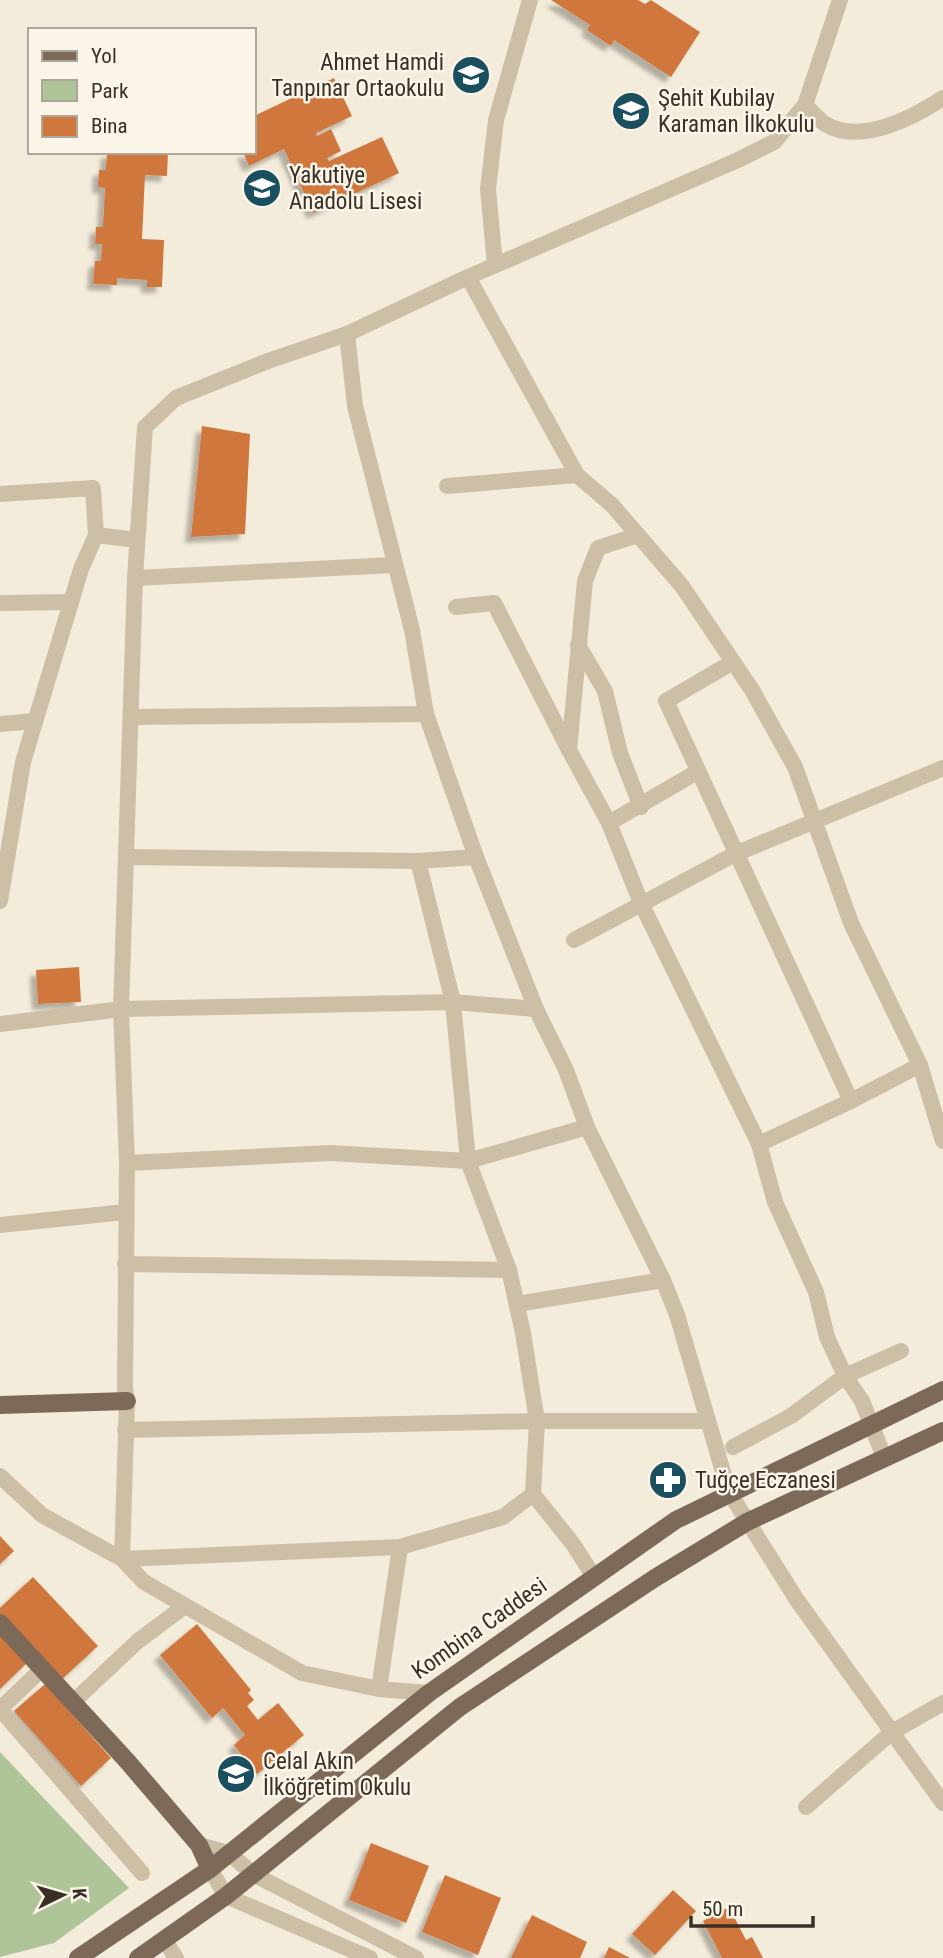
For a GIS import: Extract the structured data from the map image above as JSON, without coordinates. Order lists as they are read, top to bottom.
{
  "streets": {
    "main road": ["Kombina Caddesi"]
  },
  "places": {
    "school or university": [
      "Ahmet Hamdi Tanpınar Ortaokulu",
      "Şehit Kubilay Karaman İlkokulu",
      "Yakutiye Anadolu Lisesi",
      "Celal Akın İlköğretim Okulu"
    ],
    "pharmacy": ["Tuğçe Eczanesi"]
  },
  "legend": ["Yol", "Park", "Bina"],
  "scale_bar": "50 m",
  "north": "right"
}
